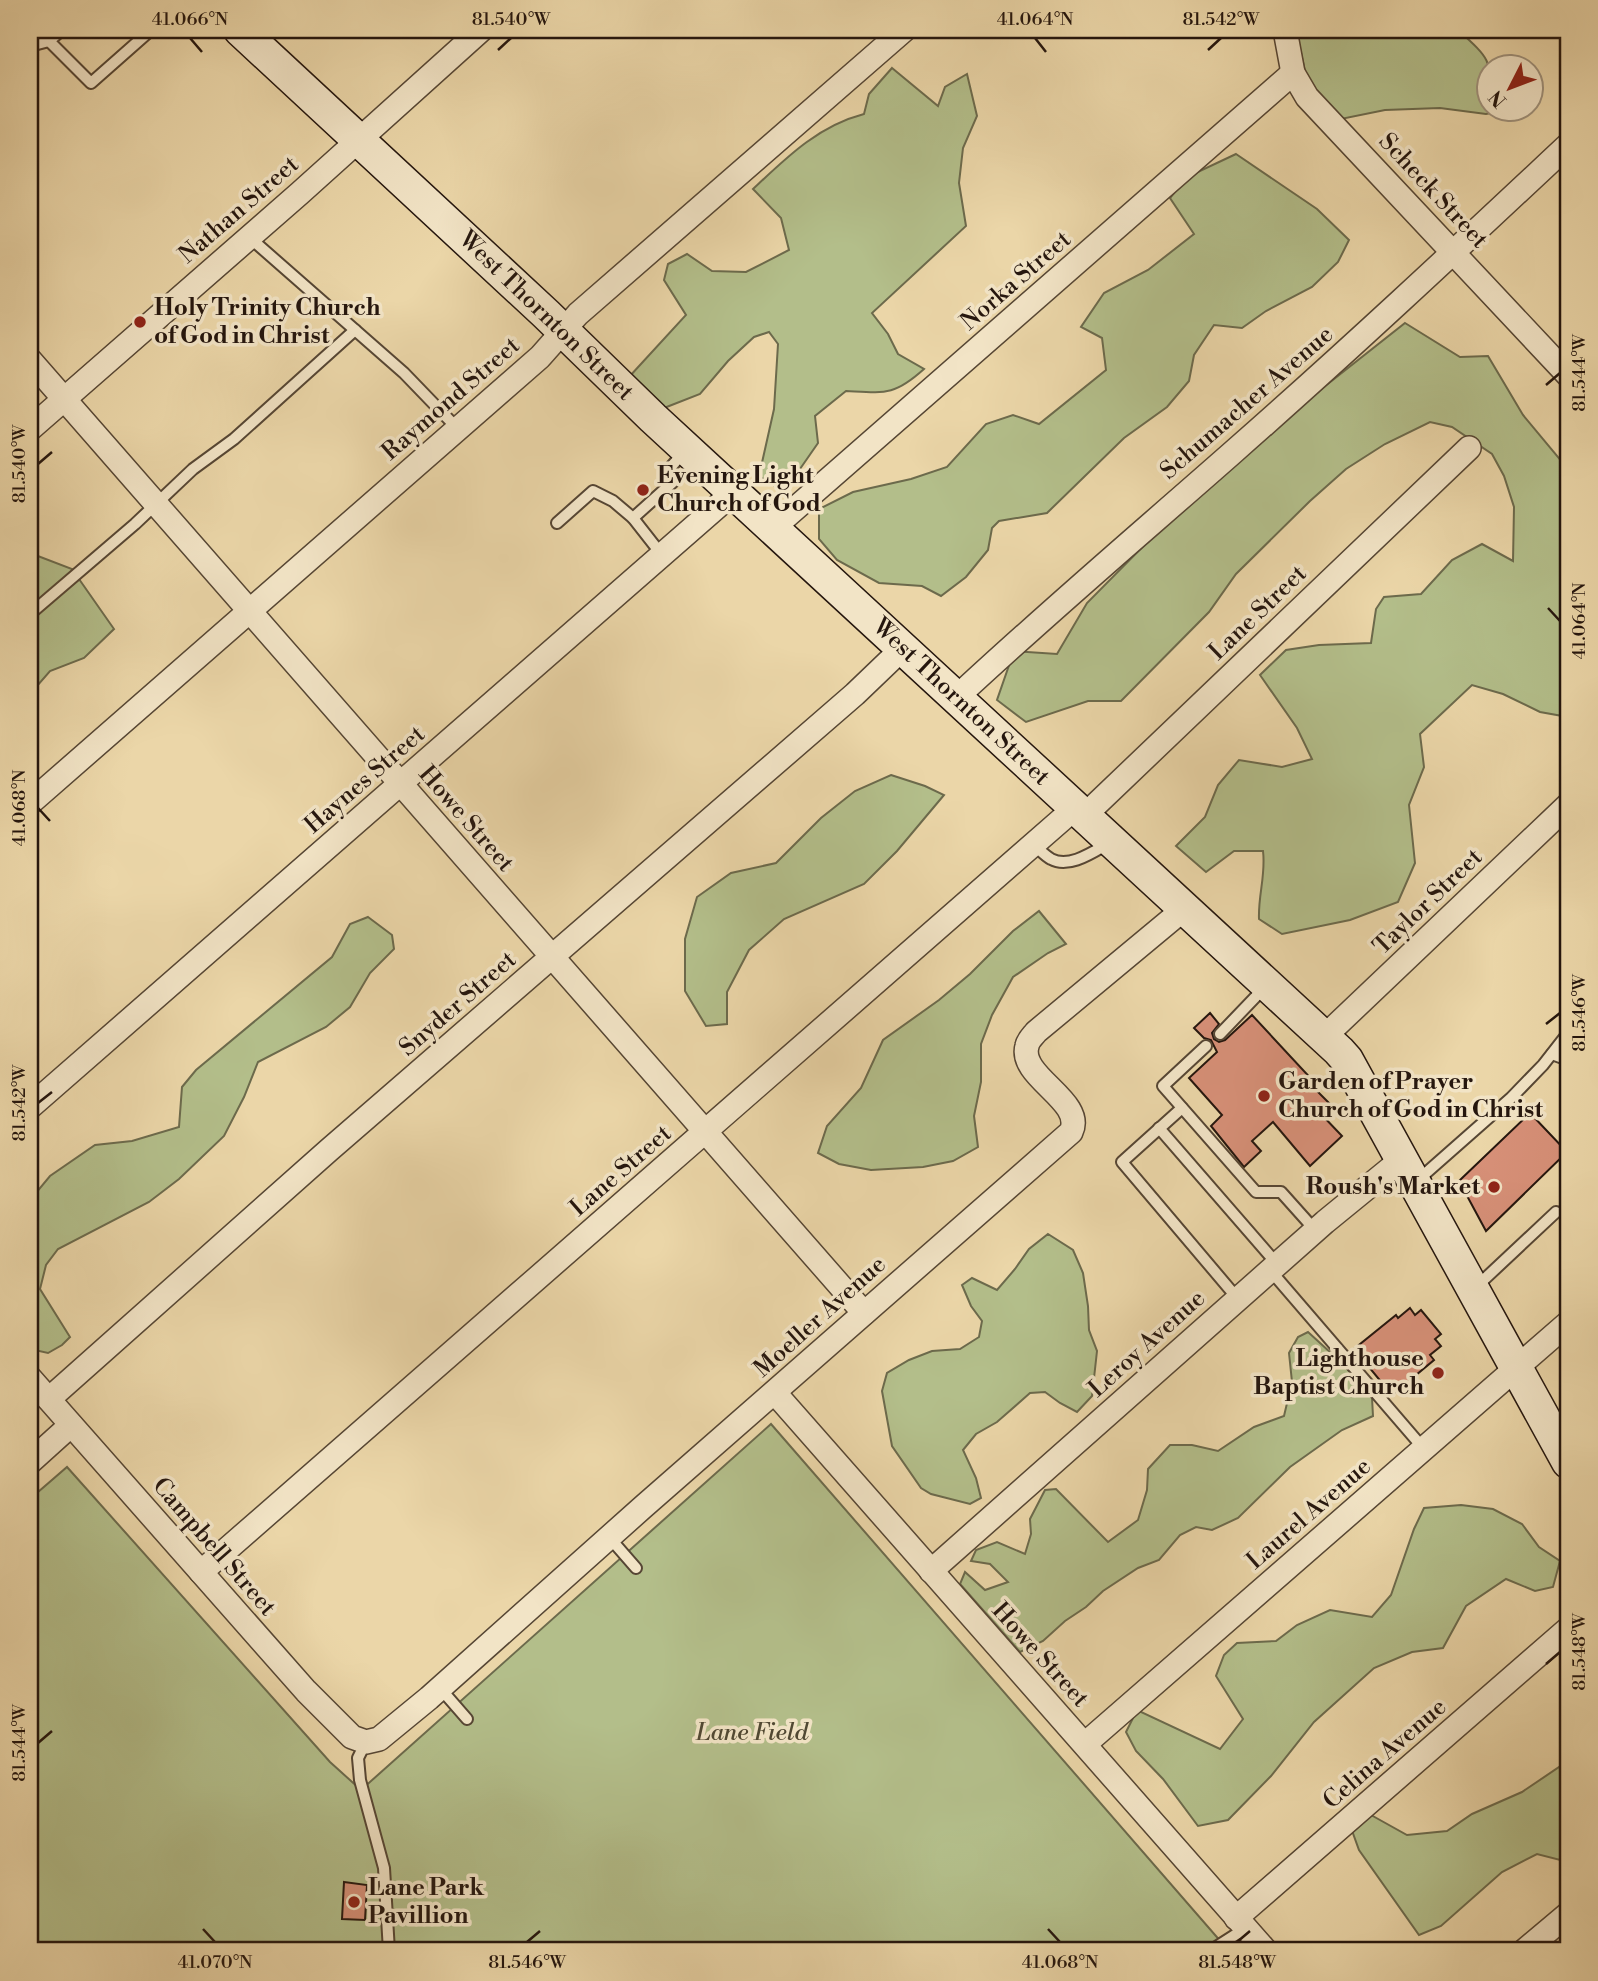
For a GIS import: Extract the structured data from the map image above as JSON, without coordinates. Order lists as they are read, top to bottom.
{
  "streets": {
    "main road": ["West Thornton Street"],
    "street": [
      "Scheck Street",
      "Nathan Street",
      "Norka Street",
      "Raymond Street",
      "Schumacher Avenue",
      "Lane Street",
      "Haynes Street",
      "Howe Street",
      "Taylor Street",
      "Snyder Street",
      "Moeller Avenue",
      "Leroy Avenue",
      "Laurel Avenue",
      "Campbell Street",
      "Celina Avenue"
    ]
  },
  "crossings": [
    ["Scheck Street", "Norka Street"],
    ["Scheck Street", "Schumacher Avenue"],
    ["Nathan Street", "West Thornton Street"],
    ["Nathan Street", "Howe Street"],
    ["Norka Street", "West Thornton Street"],
    ["West Thornton Street", "Raymond Street"],
    ["West Thornton Street", "Schumacher Avenue"],
    ["West Thornton Street", "Lane Street"],
    ["West Thornton Street", "Haynes Street"],
    ["West Thornton Street", "Taylor Street"],
    ["West Thornton Street", "Snyder Street"],
    ["West Thornton Street", "Moeller Avenue"],
    ["West Thornton Street", "Leroy Avenue"],
    ["West Thornton Street", "Laurel Avenue"],
    ["Raymond Street", "Howe Street"],
    ["Lane Street", "Howe Street"],
    ["Lane Street", "Campbell Street"],
    ["Haynes Street", "Howe Street"],
    ["Howe Street", "Snyder Street"],
    ["Howe Street", "Moeller Avenue"],
    ["Howe Street", "Leroy Avenue"],
    ["Howe Street", "Laurel Avenue"],
    ["Howe Street", "Celina Avenue"],
    ["Snyder Street", "Campbell Street"],
    ["Moeller Avenue", "Campbell Street"]
  ],
  "parks": ["Lane Field"],
  "places": [
    "Holy Trinity Church of God in Christ",
    "Evening Light Church of God",
    "Garden of Prayer Church of God in Christ",
    "Roush's Market",
    "Lighthouse Baptist Church",
    "Lane Park Pavillion"
  ],
  "north": "bottom left",
  "coordinates": [
    "41.066°N",
    "81.540°W",
    "41.064°N",
    "81.542°W",
    "81.544°W",
    "41.068°N",
    "81.546°W",
    "81.548°W",
    "41.070°N"
  ]
}
